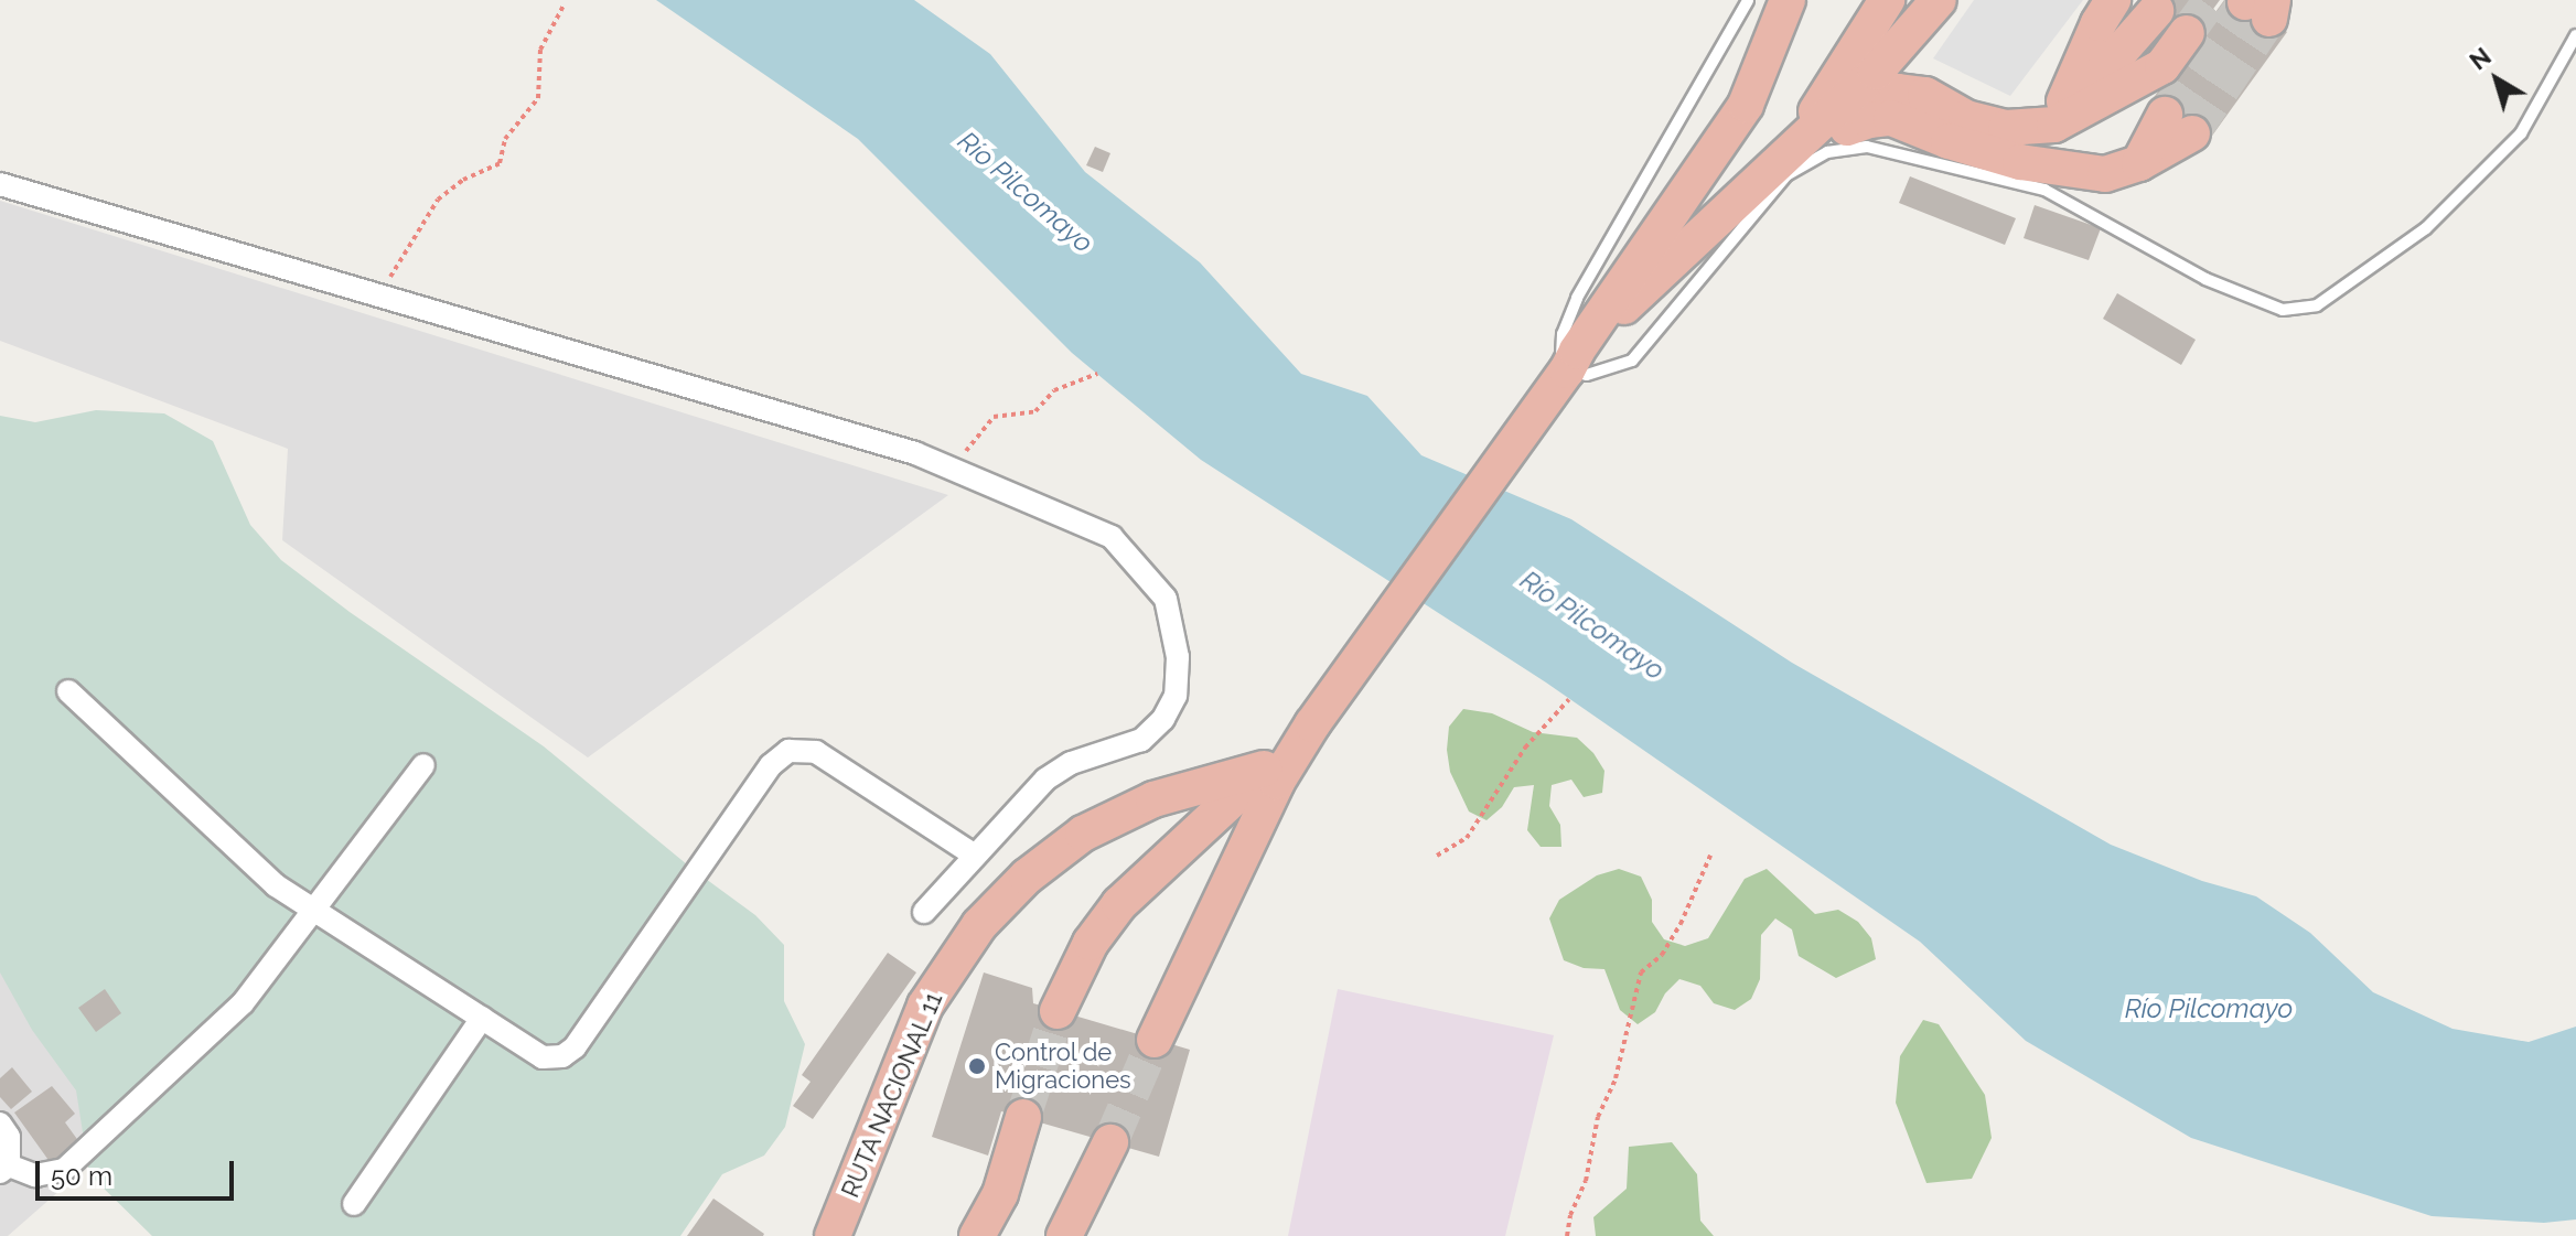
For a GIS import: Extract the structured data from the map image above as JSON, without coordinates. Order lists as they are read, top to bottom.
{
  "streets": {
    "highway": ["RUTA NACIONAL 11"]
  },
  "water": ["Río Pilcomayo"],
  "places": ["Control de Migraciones"],
  "scale_bar": "50 m",
  "north": "top left"
}
